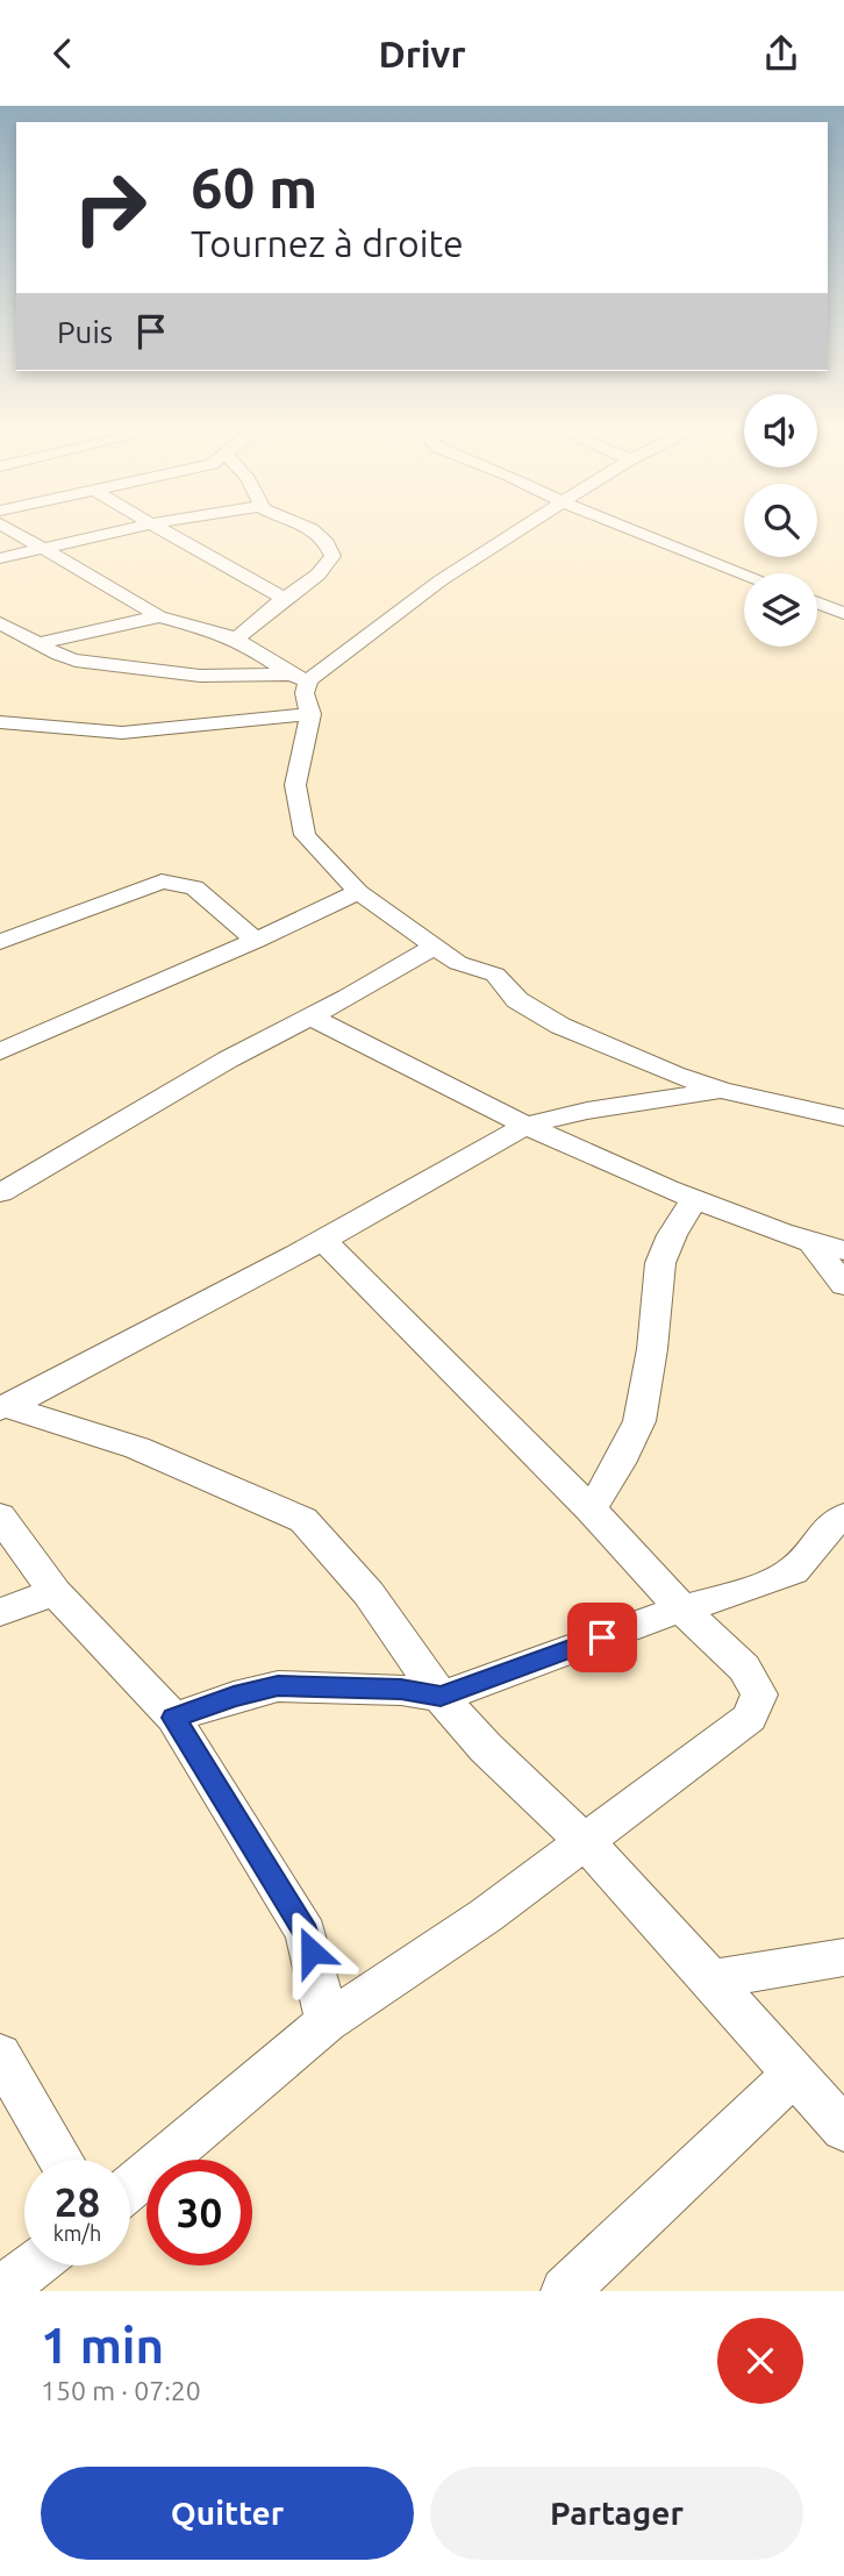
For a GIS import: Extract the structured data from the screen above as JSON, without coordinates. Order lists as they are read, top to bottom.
{
  "page": {
    "header": "Drivr",
    "turn": ["60 m", "Tournez à droite"],
    "then": "Puis",
    "speed": "28 km/h",
    "limit": "30",
    "heading": ["1 min", "150 m · 07:20"],
    "buttons": ["Quitter", "Partager"]
  }
}
